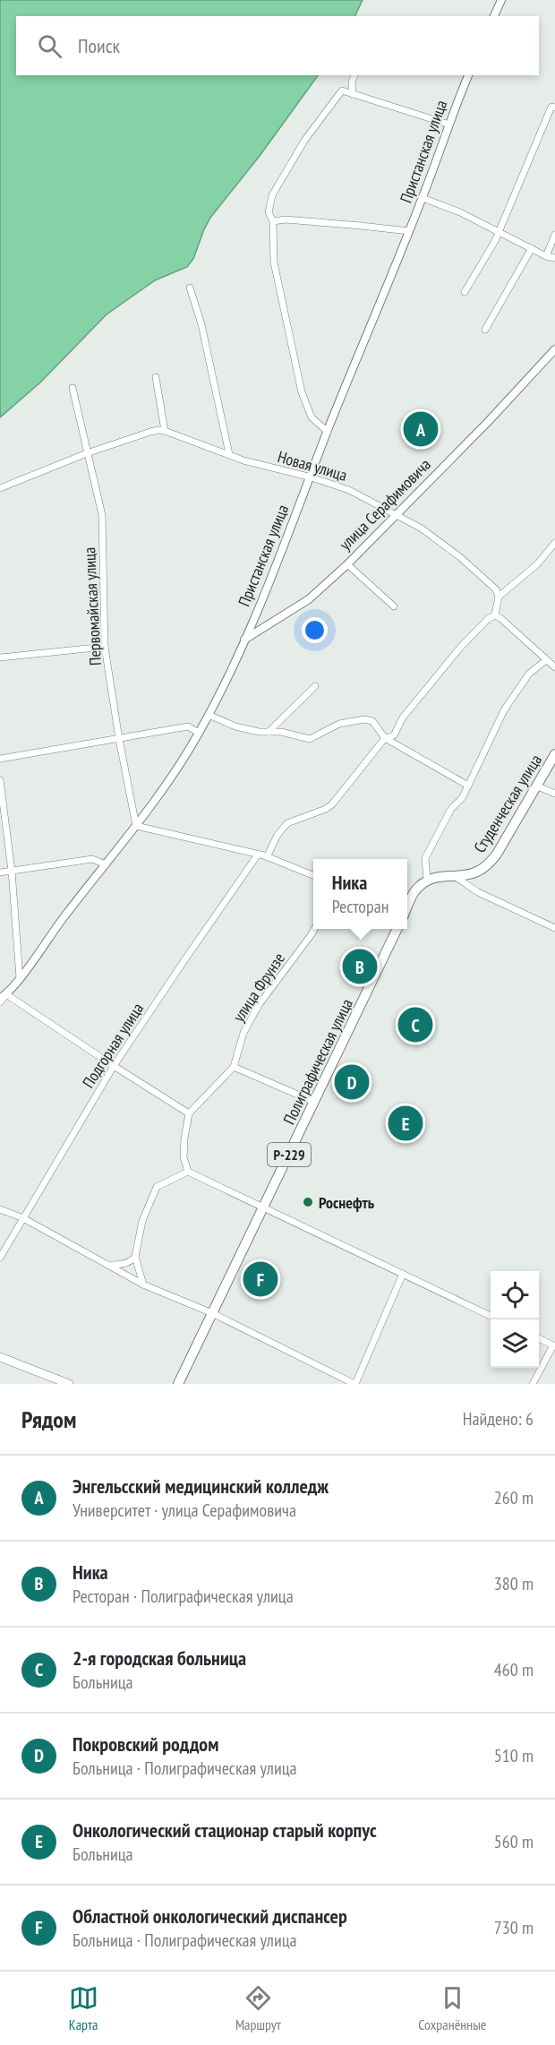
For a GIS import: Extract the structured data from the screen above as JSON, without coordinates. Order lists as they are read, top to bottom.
{
  "streets": {
    "main road": ["Студенческая улица", "Полиграфическая улица", "Р-229"],
    "street": [
      "Пристанская улица",
      "Новая улица",
      "улица Серафимовича",
      "Первомайская улица",
      "улица Фрунзе",
      "Подгорная улица"
    ]
  },
  "crossings": [
    ["Пристанская улица", "Новая улица"],
    ["Пристанская улица", "улица Серафимовича"],
    ["Пристанская улица", "Первомайская улица"],
    ["Новая улица", "улица Серафимовича"]
  ],
  "places": ["Роснефть"],
  "page": {
    "search": "Поиск",
    "pins": [
      "A",
      "B",
      "C",
      "D",
      "E",
      "F"
    ],
    "popup": ["Ника", "Ресторан"],
    "heading": ["Рядом", "Найдено: 6"],
    "list": [
      {
        "mark": "A",
        "name": "Энгельсский медицинский колледж",
        "note": "Университет · улица Серафимовича",
        "value": "260 m"
      },
      {
        "mark": "B",
        "name": "Ника",
        "note": "Ресторан · Полиграфическая улица",
        "value": "380 m"
      },
      {
        "mark": "C",
        "name": "2-я городская больница",
        "note": "Больница",
        "value": "460 m"
      },
      {
        "mark": "D",
        "name": "Покровский роддом",
        "note": "Больница · Полиграфическая улица",
        "value": "510 m"
      },
      {
        "mark": "E",
        "name": "Онкологический стационар старый корпус",
        "note": "Больница",
        "value": "560 m"
      },
      {
        "mark": "F",
        "name": "Областной онкологический диспансер",
        "note": "Больница · Полиграфическая улица",
        "value": "730 m"
      }
    ],
    "nav": ["Карта", "Маршрут", "Сохранённые"]
  }
}
